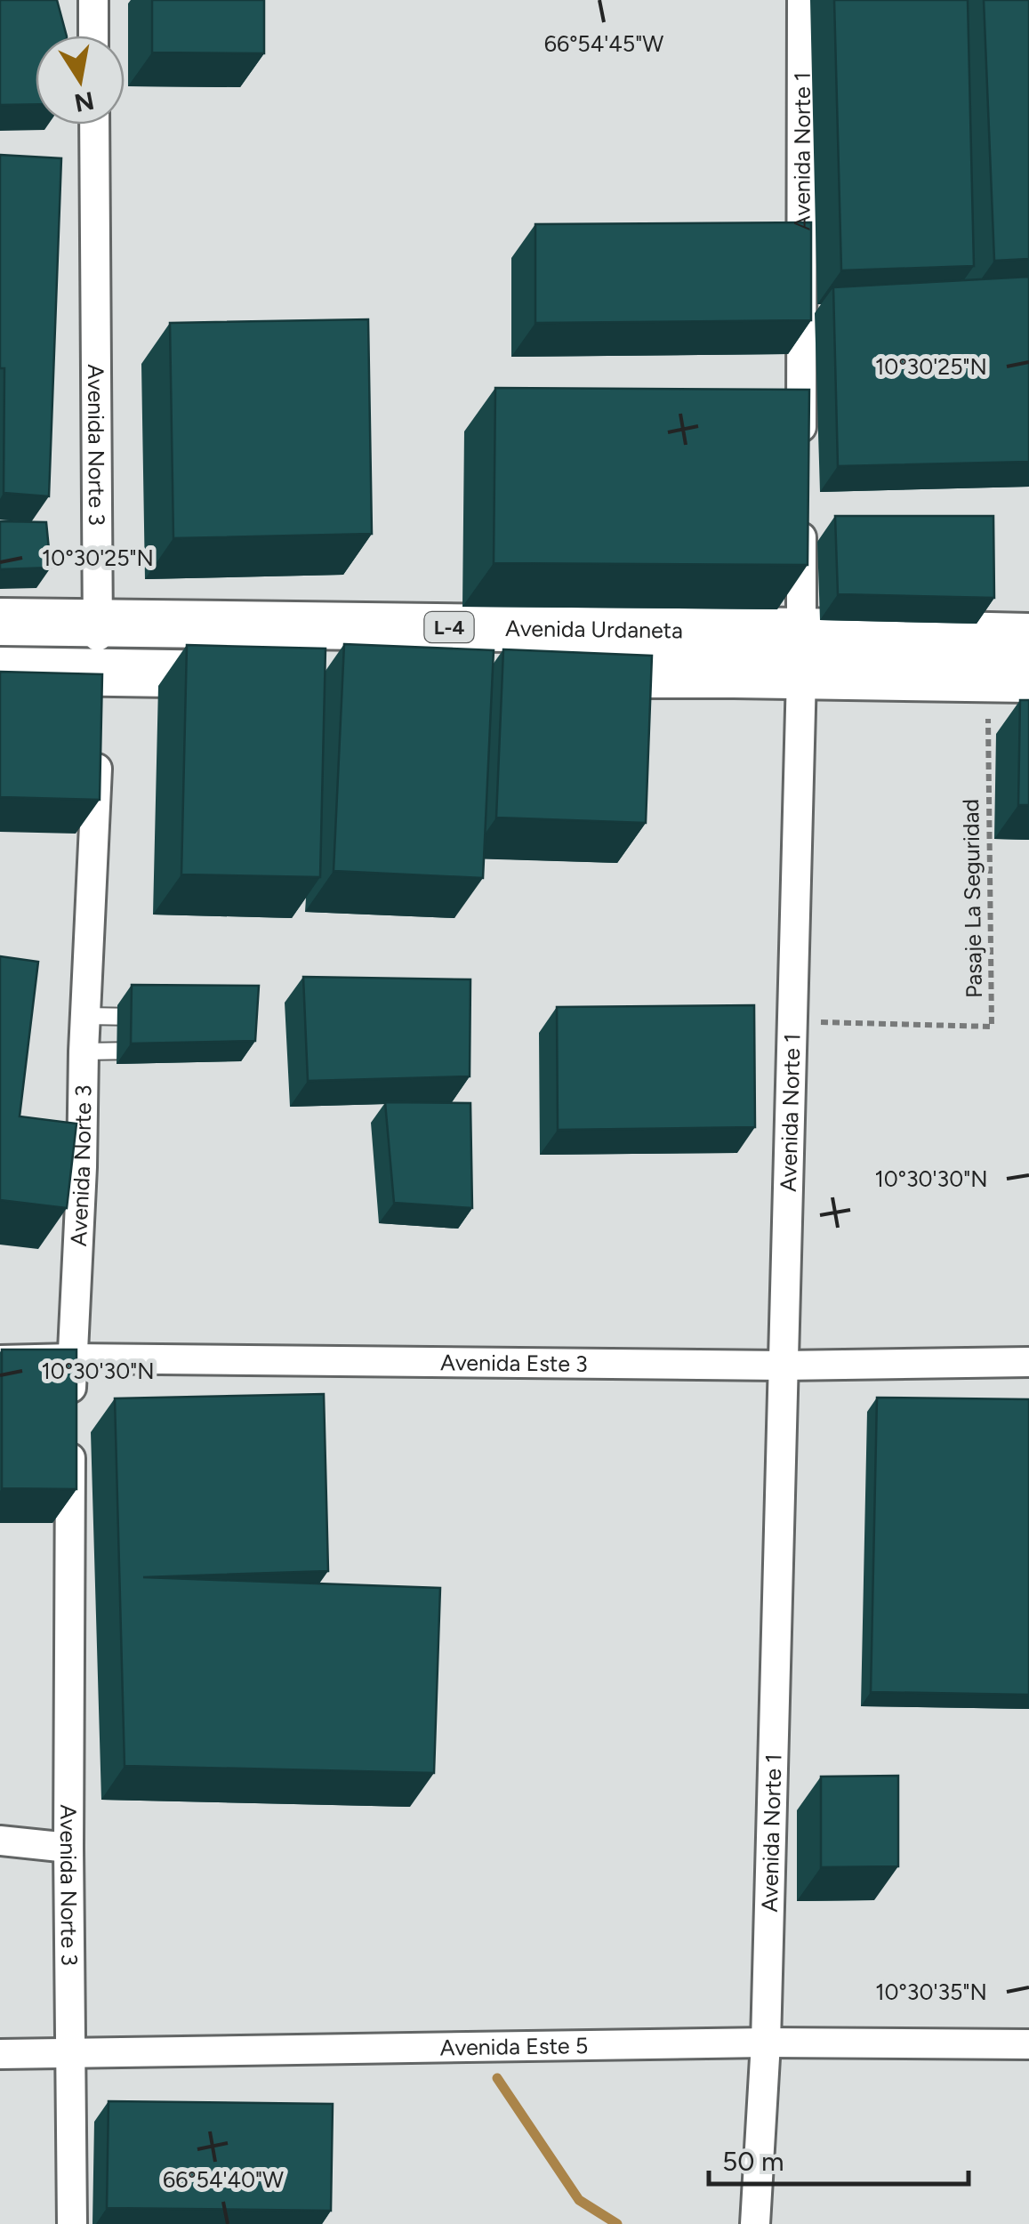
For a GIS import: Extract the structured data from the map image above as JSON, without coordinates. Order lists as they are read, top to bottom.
{
  "streets": {
    "main road": ["L-4", "Avenida Urdaneta"],
    "street": [
      "Avenida Norte 1",
      "Avenida Norte 3",
      "Avenida Este 3",
      "Avenida Este 5"
    ],
    "path": ["Pasaje La Seguridad"]
  },
  "crossings": [
    ["Avenida Norte 1", "Avenida Urdaneta"],
    ["Avenida Norte 1", "Pasaje La Seguridad"],
    ["Avenida Norte 1", "Avenida Este 3"],
    ["Avenida Norte 1", "Avenida Este 5"],
    ["Avenida Norte 3", "Avenida Urdaneta"],
    ["Avenida Norte 3", "Avenida Este 3"],
    ["Avenida Norte 3", "Avenida Este 5"],
    ["Avenida Urdaneta", "Pasaje La Seguridad"]
  ],
  "scale_bar": "50 m",
  "north": "bottom",
  "coordinates": [
    "66°54'45\"W",
    "10°30'25\"N",
    "10°30'30\"N",
    "10°30'35\"N",
    "66°54'40\"W"
  ]
}
